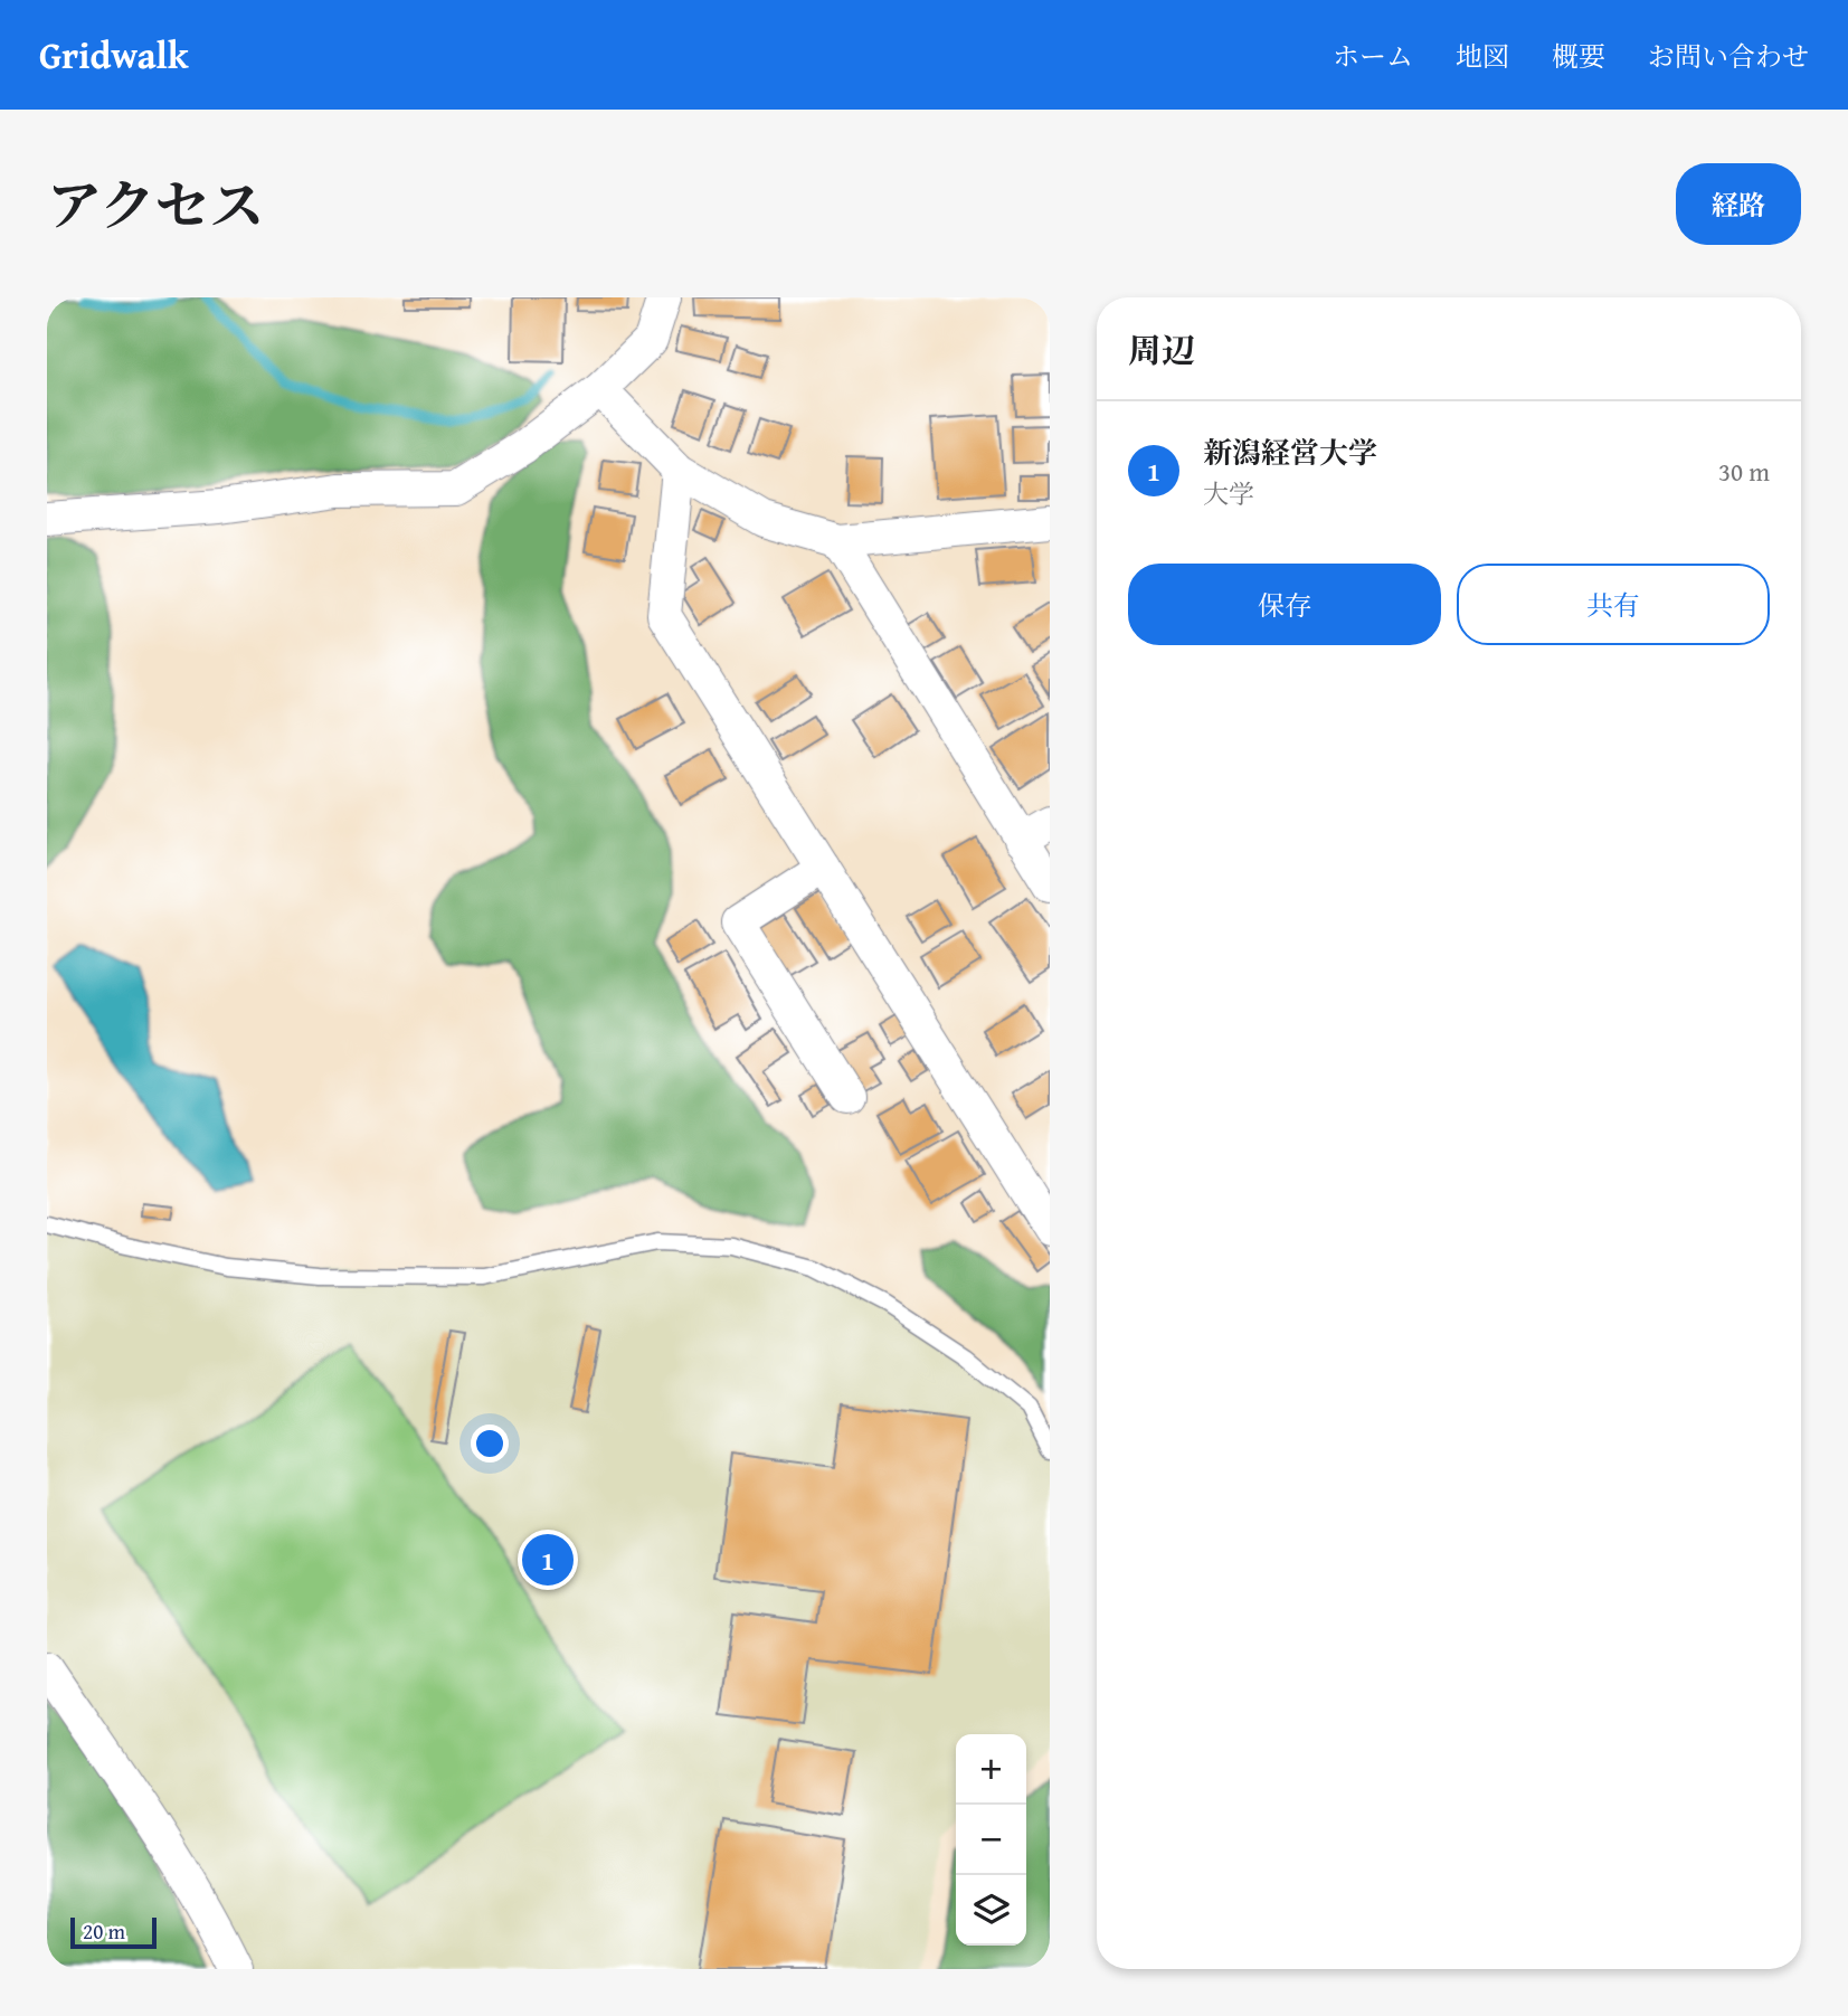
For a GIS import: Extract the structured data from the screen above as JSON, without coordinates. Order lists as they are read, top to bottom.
{
  "scale_bar": "20 m",
  "page": {
    "header": "Gridwalk",
    "nav": [
      "ホーム",
      "地図",
      "概要",
      "お問い合わせ"
    ],
    "title": "アクセス",
    "buttons": [
      "経路",
      ["保存", "共有"]
    ],
    "heading": "周辺",
    "list": [
      {
        "mark": "1",
        "name": "新潟経営大学",
        "note": "大学",
        "value": "30 m"
      }
    ],
    "pins": "1",
    "map_buttons": ["+", "−"],
    "scale": "20 m"
  }
}
